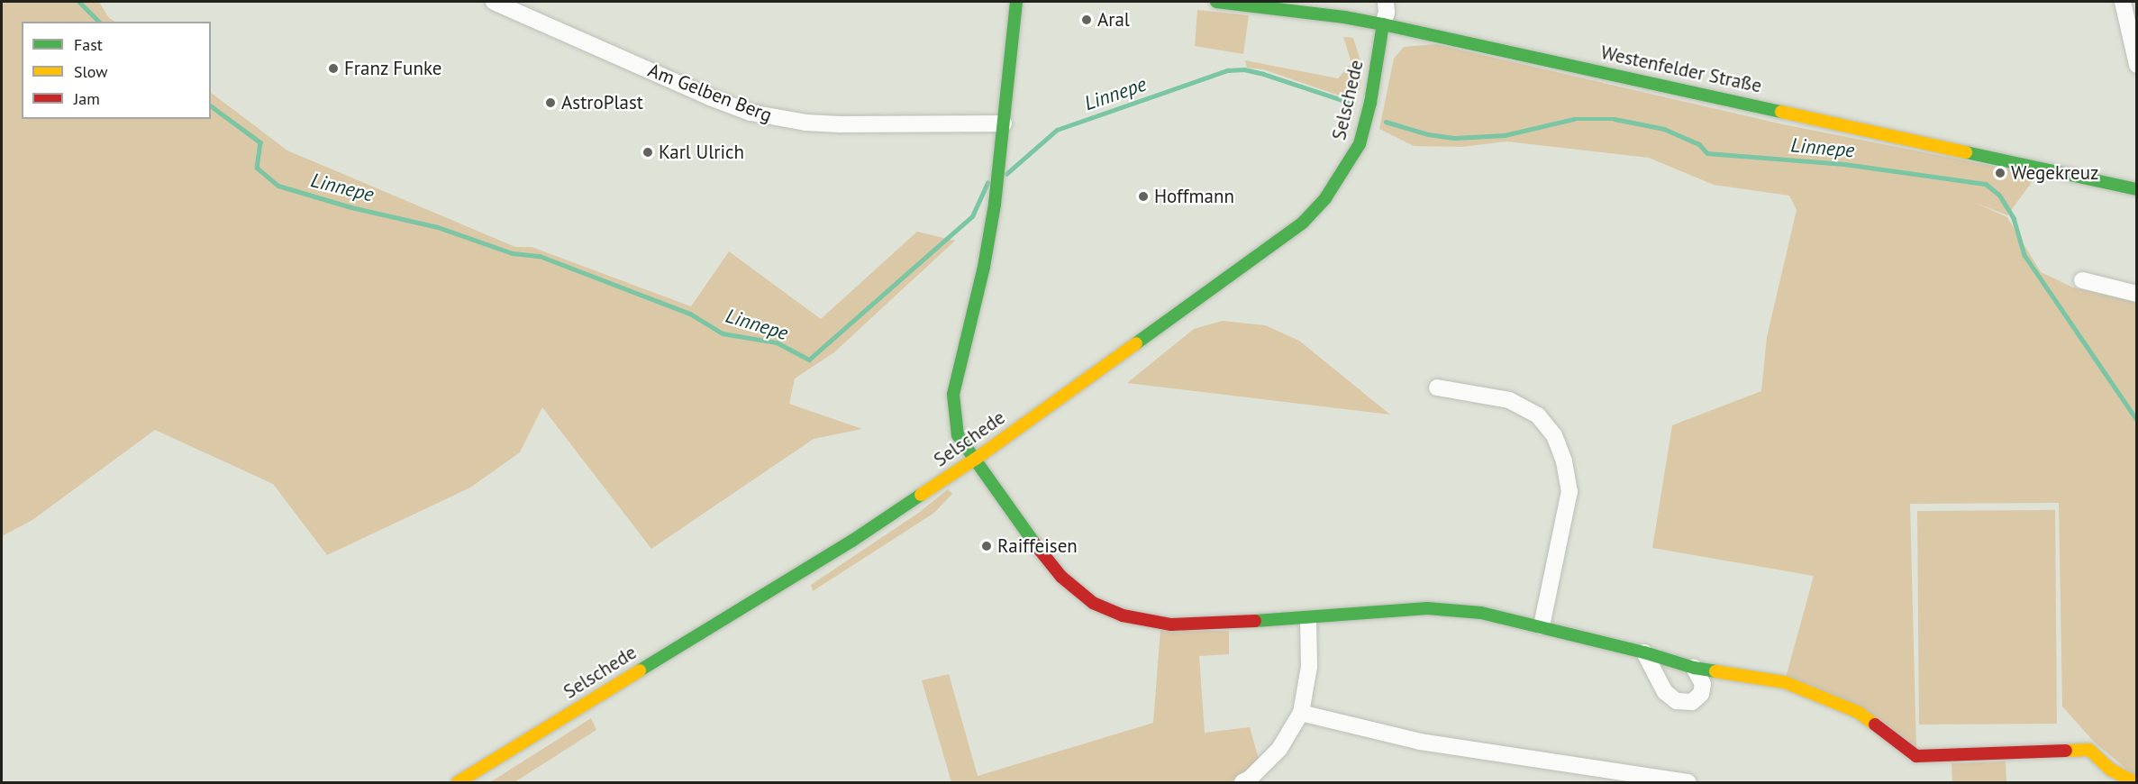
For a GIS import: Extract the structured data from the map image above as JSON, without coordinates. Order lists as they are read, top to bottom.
{
  "streets": {
    "street": ["Westenfelder Straße", "Am Gelben Berg", "Selschede"]
  },
  "crossings": [
    ["Westenfelder Straße", "Selschede"]
  ],
  "water": ["Linnepe"],
  "places": [
    "Aral",
    "Franz Funke",
    "AstroPlast",
    "Karl Ulrich",
    "Wegekreuz",
    "Hoffmann",
    "Raiffeisen"
  ],
  "legend": ["Fast", "Slow", "Jam"]
}
